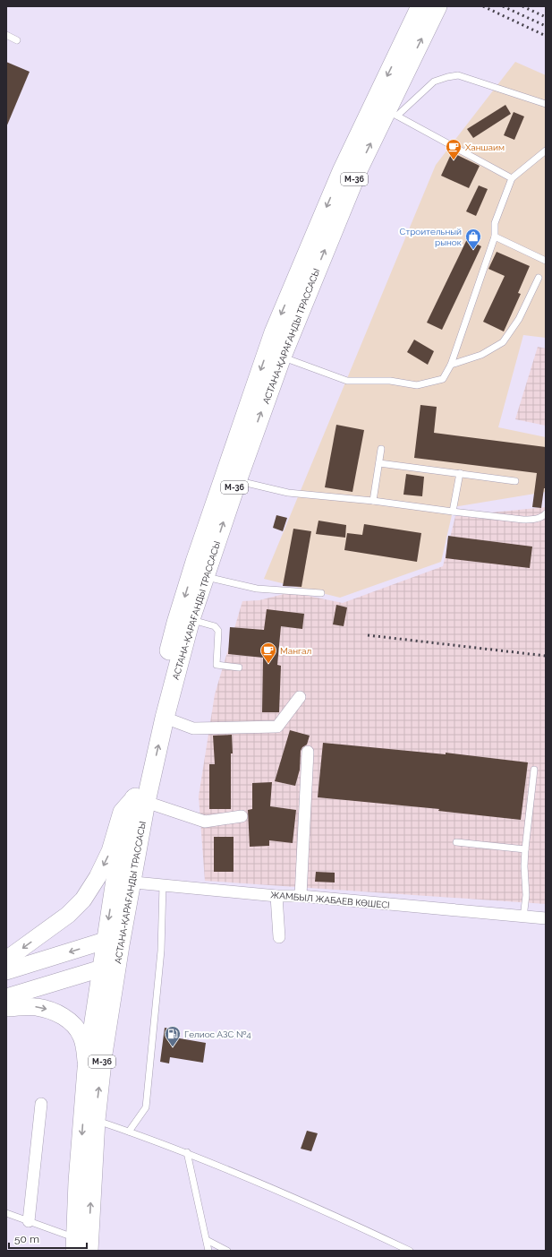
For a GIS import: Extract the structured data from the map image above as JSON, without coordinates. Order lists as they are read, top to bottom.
{
  "streets": {
    "main road": ["M-36", "АСТАНА-ҚАРАҒАНДЫ ТРАССАСЫ"],
    "street": ["ЖАМБЫЛ ЖАБАЕВ КӨШЕСІ"]
  },
  "crossings": [
    ["АСТАНА-ҚАРАҒАНДЫ ТРАССАСЫ", "ЖАМБЫЛ ЖАБАЕВ КӨШЕСІ"]
  ],
  "places": {
    "cafe": ["Ханшаим", "Мангал"],
    "shop": ["Строительный рынок"],
    "fuel station": ["Гелиос АЗС №4"]
  },
  "scale_bar": "50 m"
}
